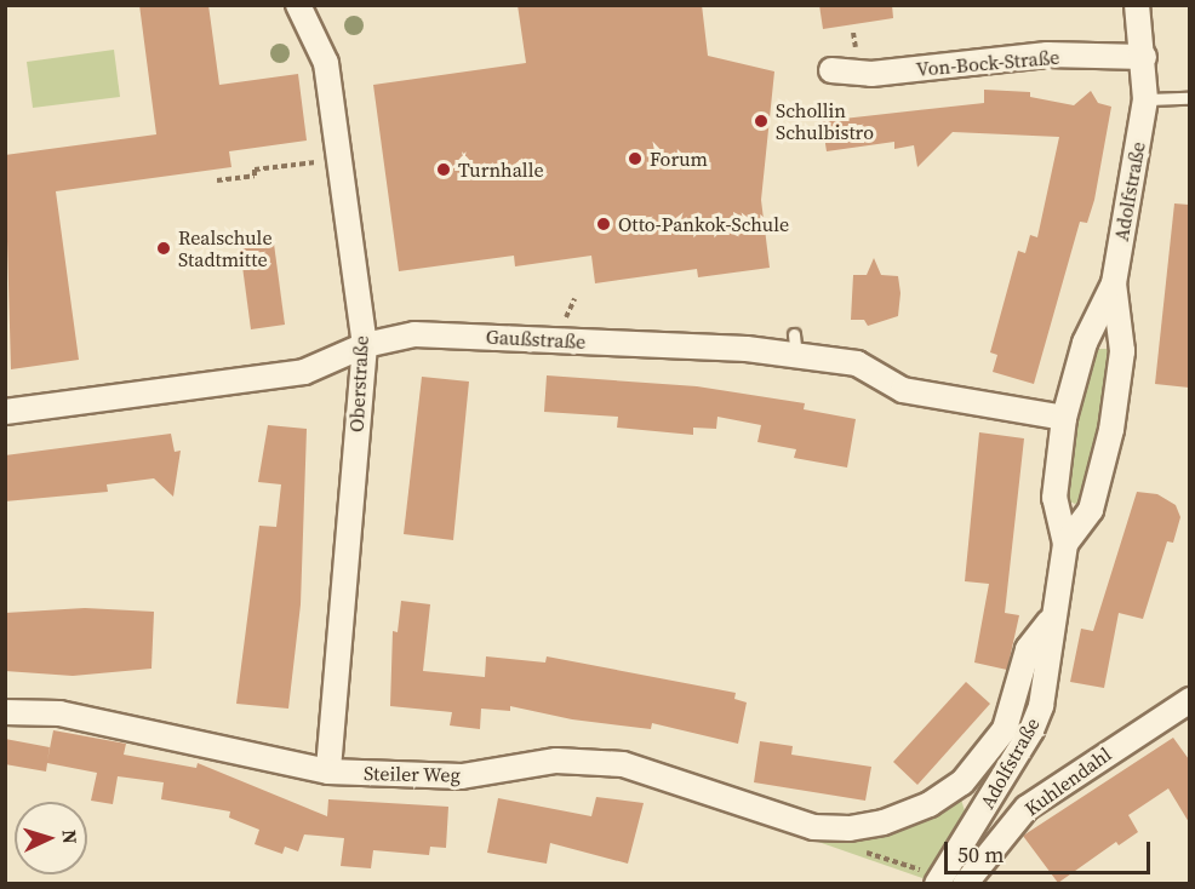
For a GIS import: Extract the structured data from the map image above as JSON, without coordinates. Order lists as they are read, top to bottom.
{
  "streets": {
    "street": [
      "Von-Bock-Straße",
      "Adolfstraße",
      "Gaußstraße",
      "Oberstraße",
      "Steiler Weg",
      "Kuhlendahl"
    ]
  },
  "crossings": [
    ["Von-Bock-Straße", "Adolfstraße"],
    ["Adolfstraße", "Gaußstraße"],
    ["Adolfstraße", "Steiler Weg"],
    ["Gaußstraße", "Oberstraße"],
    ["Oberstraße", "Steiler Weg"]
  ],
  "places": [
    "Schollin Schulbistro",
    "Forum",
    "Turnhalle",
    "Otto-Pankok-Schule",
    "Realschule Stadtmitte"
  ],
  "scale_bar": "50 m",
  "north": "right"
}
